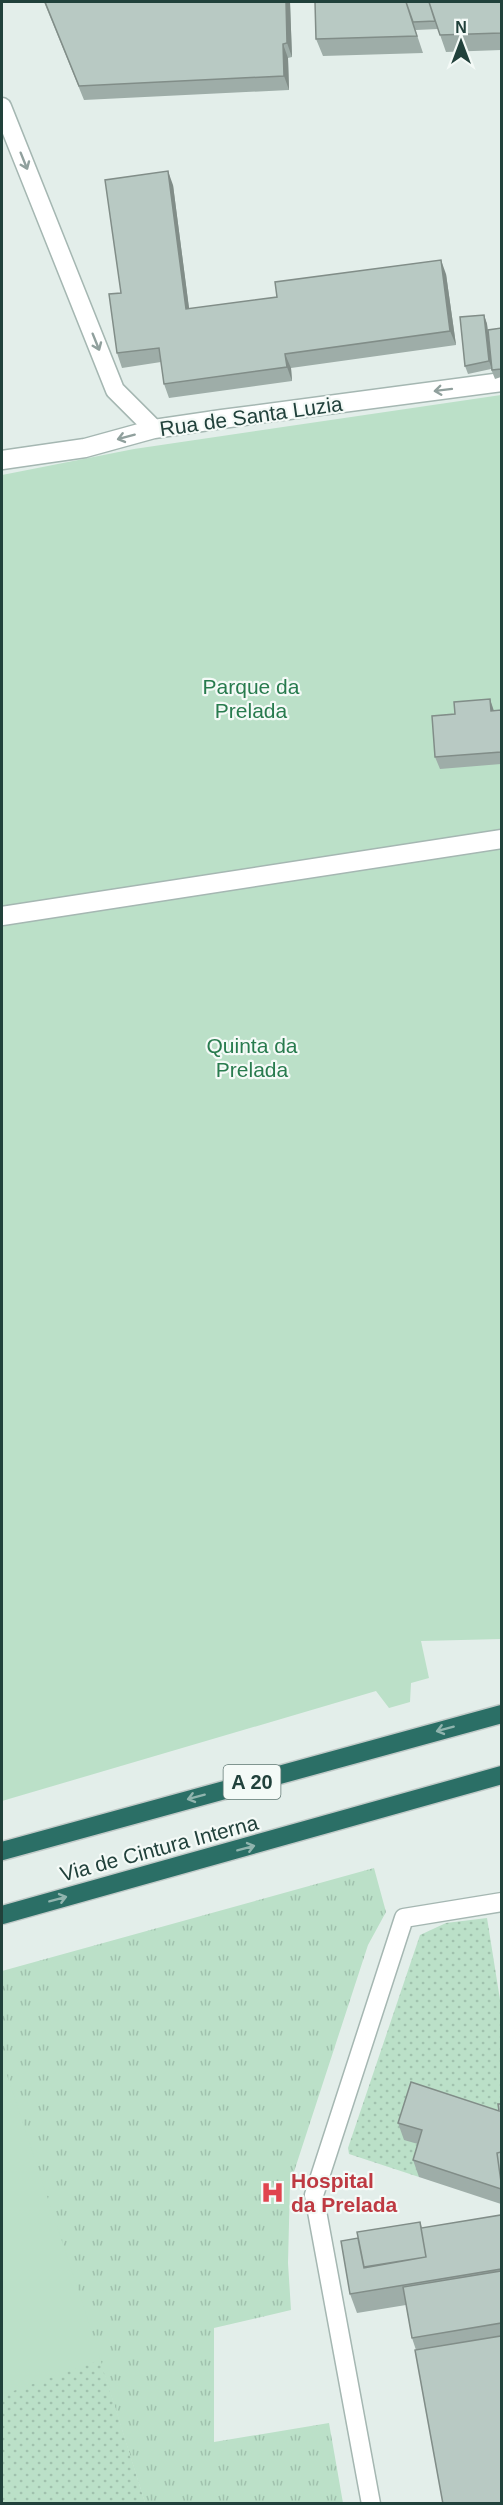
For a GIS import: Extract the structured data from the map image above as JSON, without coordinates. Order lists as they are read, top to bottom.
{
  "streets": {
    "highway": ["A 20", "Via de Cintura Interna"],
    "street": ["Rua de Santa Luzia"]
  },
  "one_way": ["Rua de Santa Luzia"],
  "parks": ["Parque da Prelada", "Quinta da Prelada"],
  "places": {
    "hospital": ["Hospital da Prelada"]
  },
  "north": "top"
}
